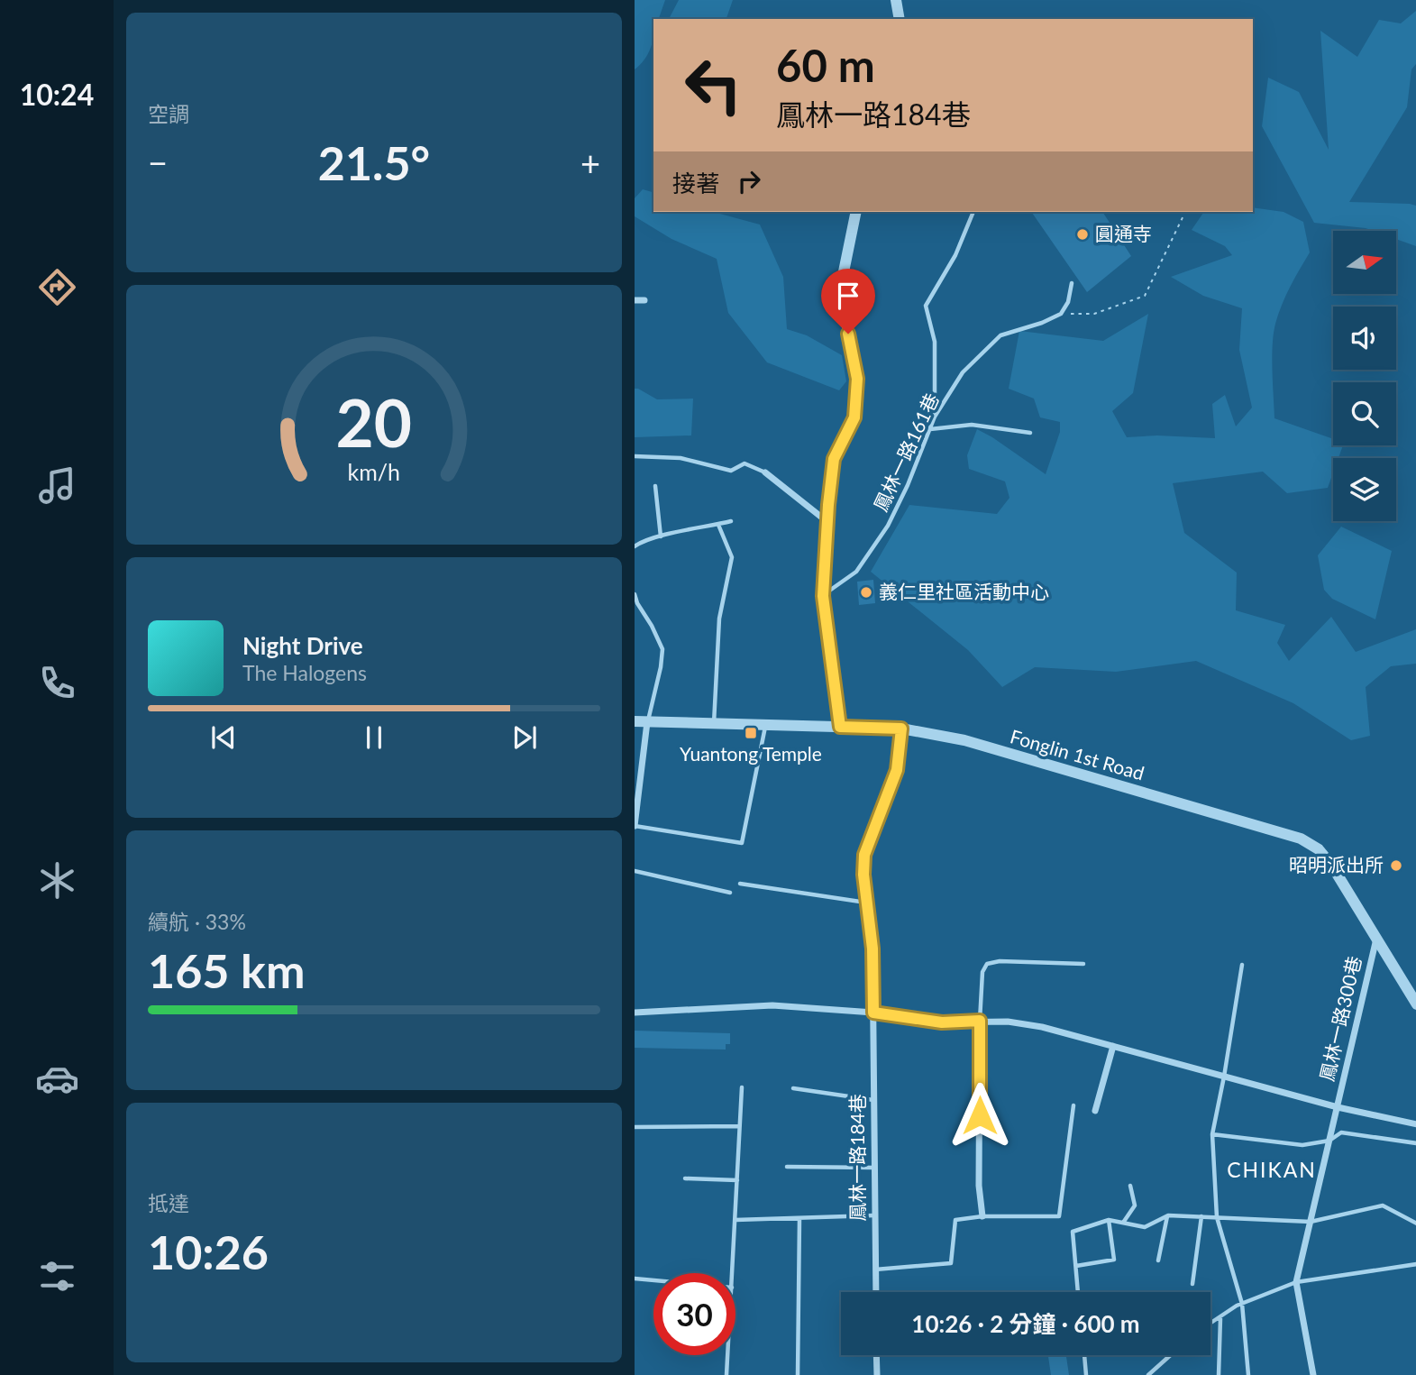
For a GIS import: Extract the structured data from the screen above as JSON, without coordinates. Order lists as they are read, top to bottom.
{
  "streets": {
    "street": ["Fonglin 1st Road", "鳳林一路300巷", "鳳林一路184巷"],
    "lane": ["鳳林一路161巷"]
  },
  "crossings": [
    ["Fonglin 1st Road", "鳳林一路300巷"],
    ["Fonglin 1st Road", "鳳林一路184巷"]
  ],
  "districts": ["CHIKAN"],
  "places": {
    "other": ["圓通寺", "義仁里社區活動中心", "昭明派出所"],
    "transit": ["Yuantong Temple"]
  },
  "north": "right",
  "page": {
    "tabs": "10:24",
    "tile": [
      "空調",
      ["續航 · 33%", "165 km"],
      ["抵達", "10:26"]
    ],
    "turn": ["60 m", "鳳林一路184巷"],
    "heat": ["−", "21.5°", "+"],
    "then": "接著",
    "song": ["Night Drive", "The Halogens"],
    "limit": "30",
    "trip": "10:26 · 2 分鐘 · 600 m",
    "gauge": ["20", "km/h"]
  }
}
